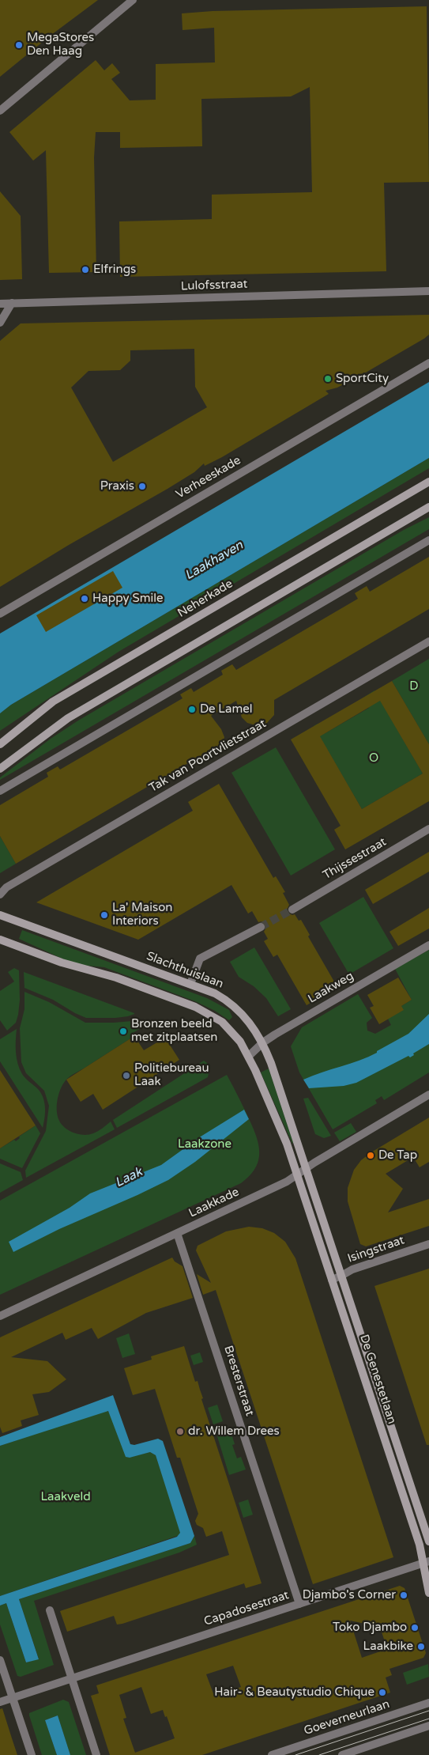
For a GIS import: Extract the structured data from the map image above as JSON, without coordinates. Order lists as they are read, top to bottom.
{
  "streets": {
    "main road": ["Neherkade", "Slachthuislaan", "De Genestetlaan"],
    "street": [
      "Lulofsstraat",
      "Verheeskade",
      "Tak van Poortvlietstraat",
      "Thijssestraat",
      "Laakweg",
      "Laakkade",
      "Isingstraat",
      "Bresterstraat",
      "Capadosestraat",
      "Goeverneurlaan"
    ]
  },
  "crossings": [
    ["Slachthuislaan", "Laakweg"],
    ["Slachthuislaan", "Laakkade"],
    ["Slachthuislaan", "De Genestetlaan"],
    ["Laakkade", "De Genestetlaan"],
    ["Laakkade", "Bresterstraat"],
    ["Isingstraat", "De Genestetlaan"],
    ["De Genestetlaan", "Capadosestraat"],
    ["Bresterstraat", "Capadosestraat"]
  ],
  "water": ["Laakhaven", "Laak"],
  "parks": [
    "D",
    "O",
    "Laakzone",
    "Laakveld"
  ],
  "places": [
    "MegaStores Den Haag",
    "Elfrings",
    "SportCity",
    "Praxis",
    "Happy Smile",
    "De Lamel",
    "La' Maison Interiors",
    "Bronzen beeld met zitplaatsen",
    "Politiebureau Laak",
    "De Tap",
    "dr. Willem Drees",
    "Djambo's Corner",
    "Toko Djambo",
    "Laakbike",
    "Hair- & Beautystudio Chique"
  ]
}
